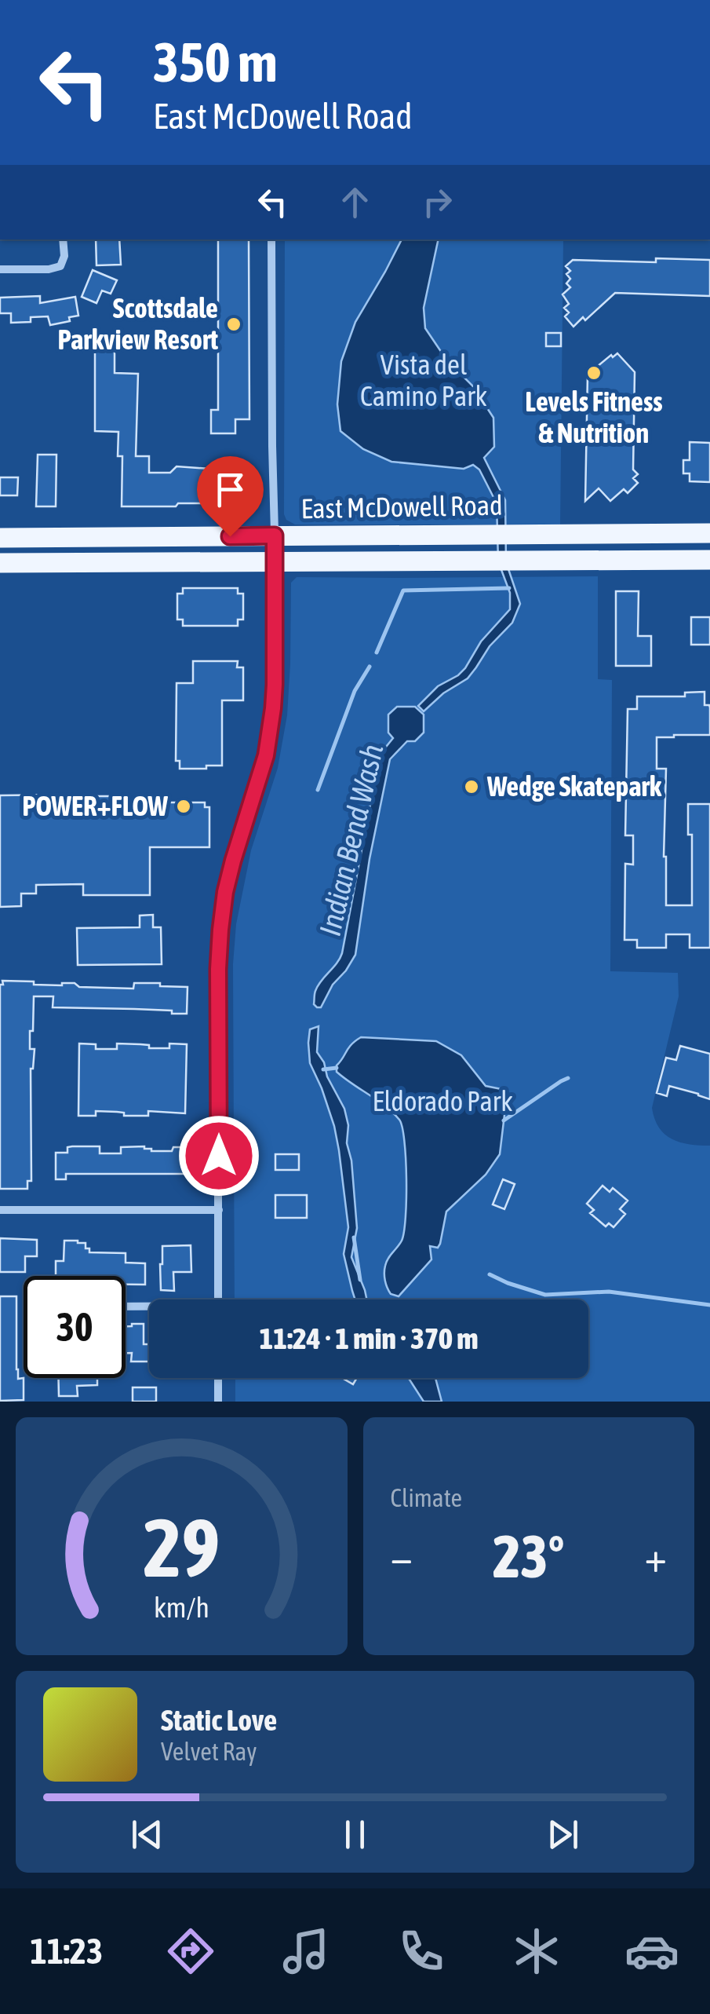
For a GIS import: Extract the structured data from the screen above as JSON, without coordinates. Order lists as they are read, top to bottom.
{
  "streets": {
    "main road": ["East McDowell Road"]
  },
  "water": ["Indian Bend Wash"],
  "parks": ["Vista del Camino Park", "Eldorado Park"],
  "places": [
    "Scottsdale Parkview Resort",
    "Levels Fitness & Nutrition",
    "Wedge Skatepark",
    "POWER+FLOW"
  ],
  "page": {
    "turn": ["350 m", "East McDowell Road"],
    "limit": "30",
    "trip": "11:24 · 1 min · 370 m",
    "tile": "Climate",
    "heat": ["−", "23°", "+"],
    "song": ["Static Love", "Velvet Ray"],
    "tabs": "11:23",
    "gauge": ["29", "km/h"]
  }
}
